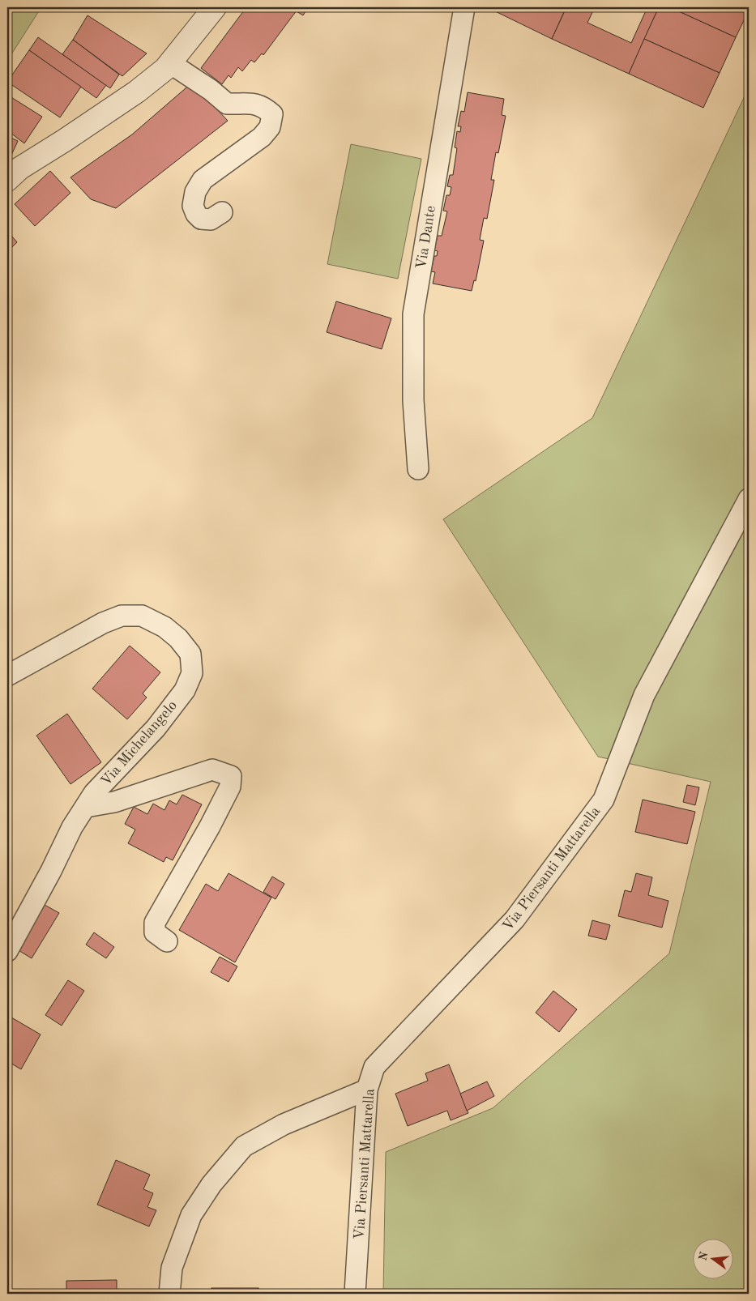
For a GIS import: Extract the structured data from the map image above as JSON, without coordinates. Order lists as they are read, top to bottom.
{
  "streets": {
    "street": ["Via Dante", "Via Michelangelo", "Via Piersanti Mattarella"]
  },
  "north": "left"
}
